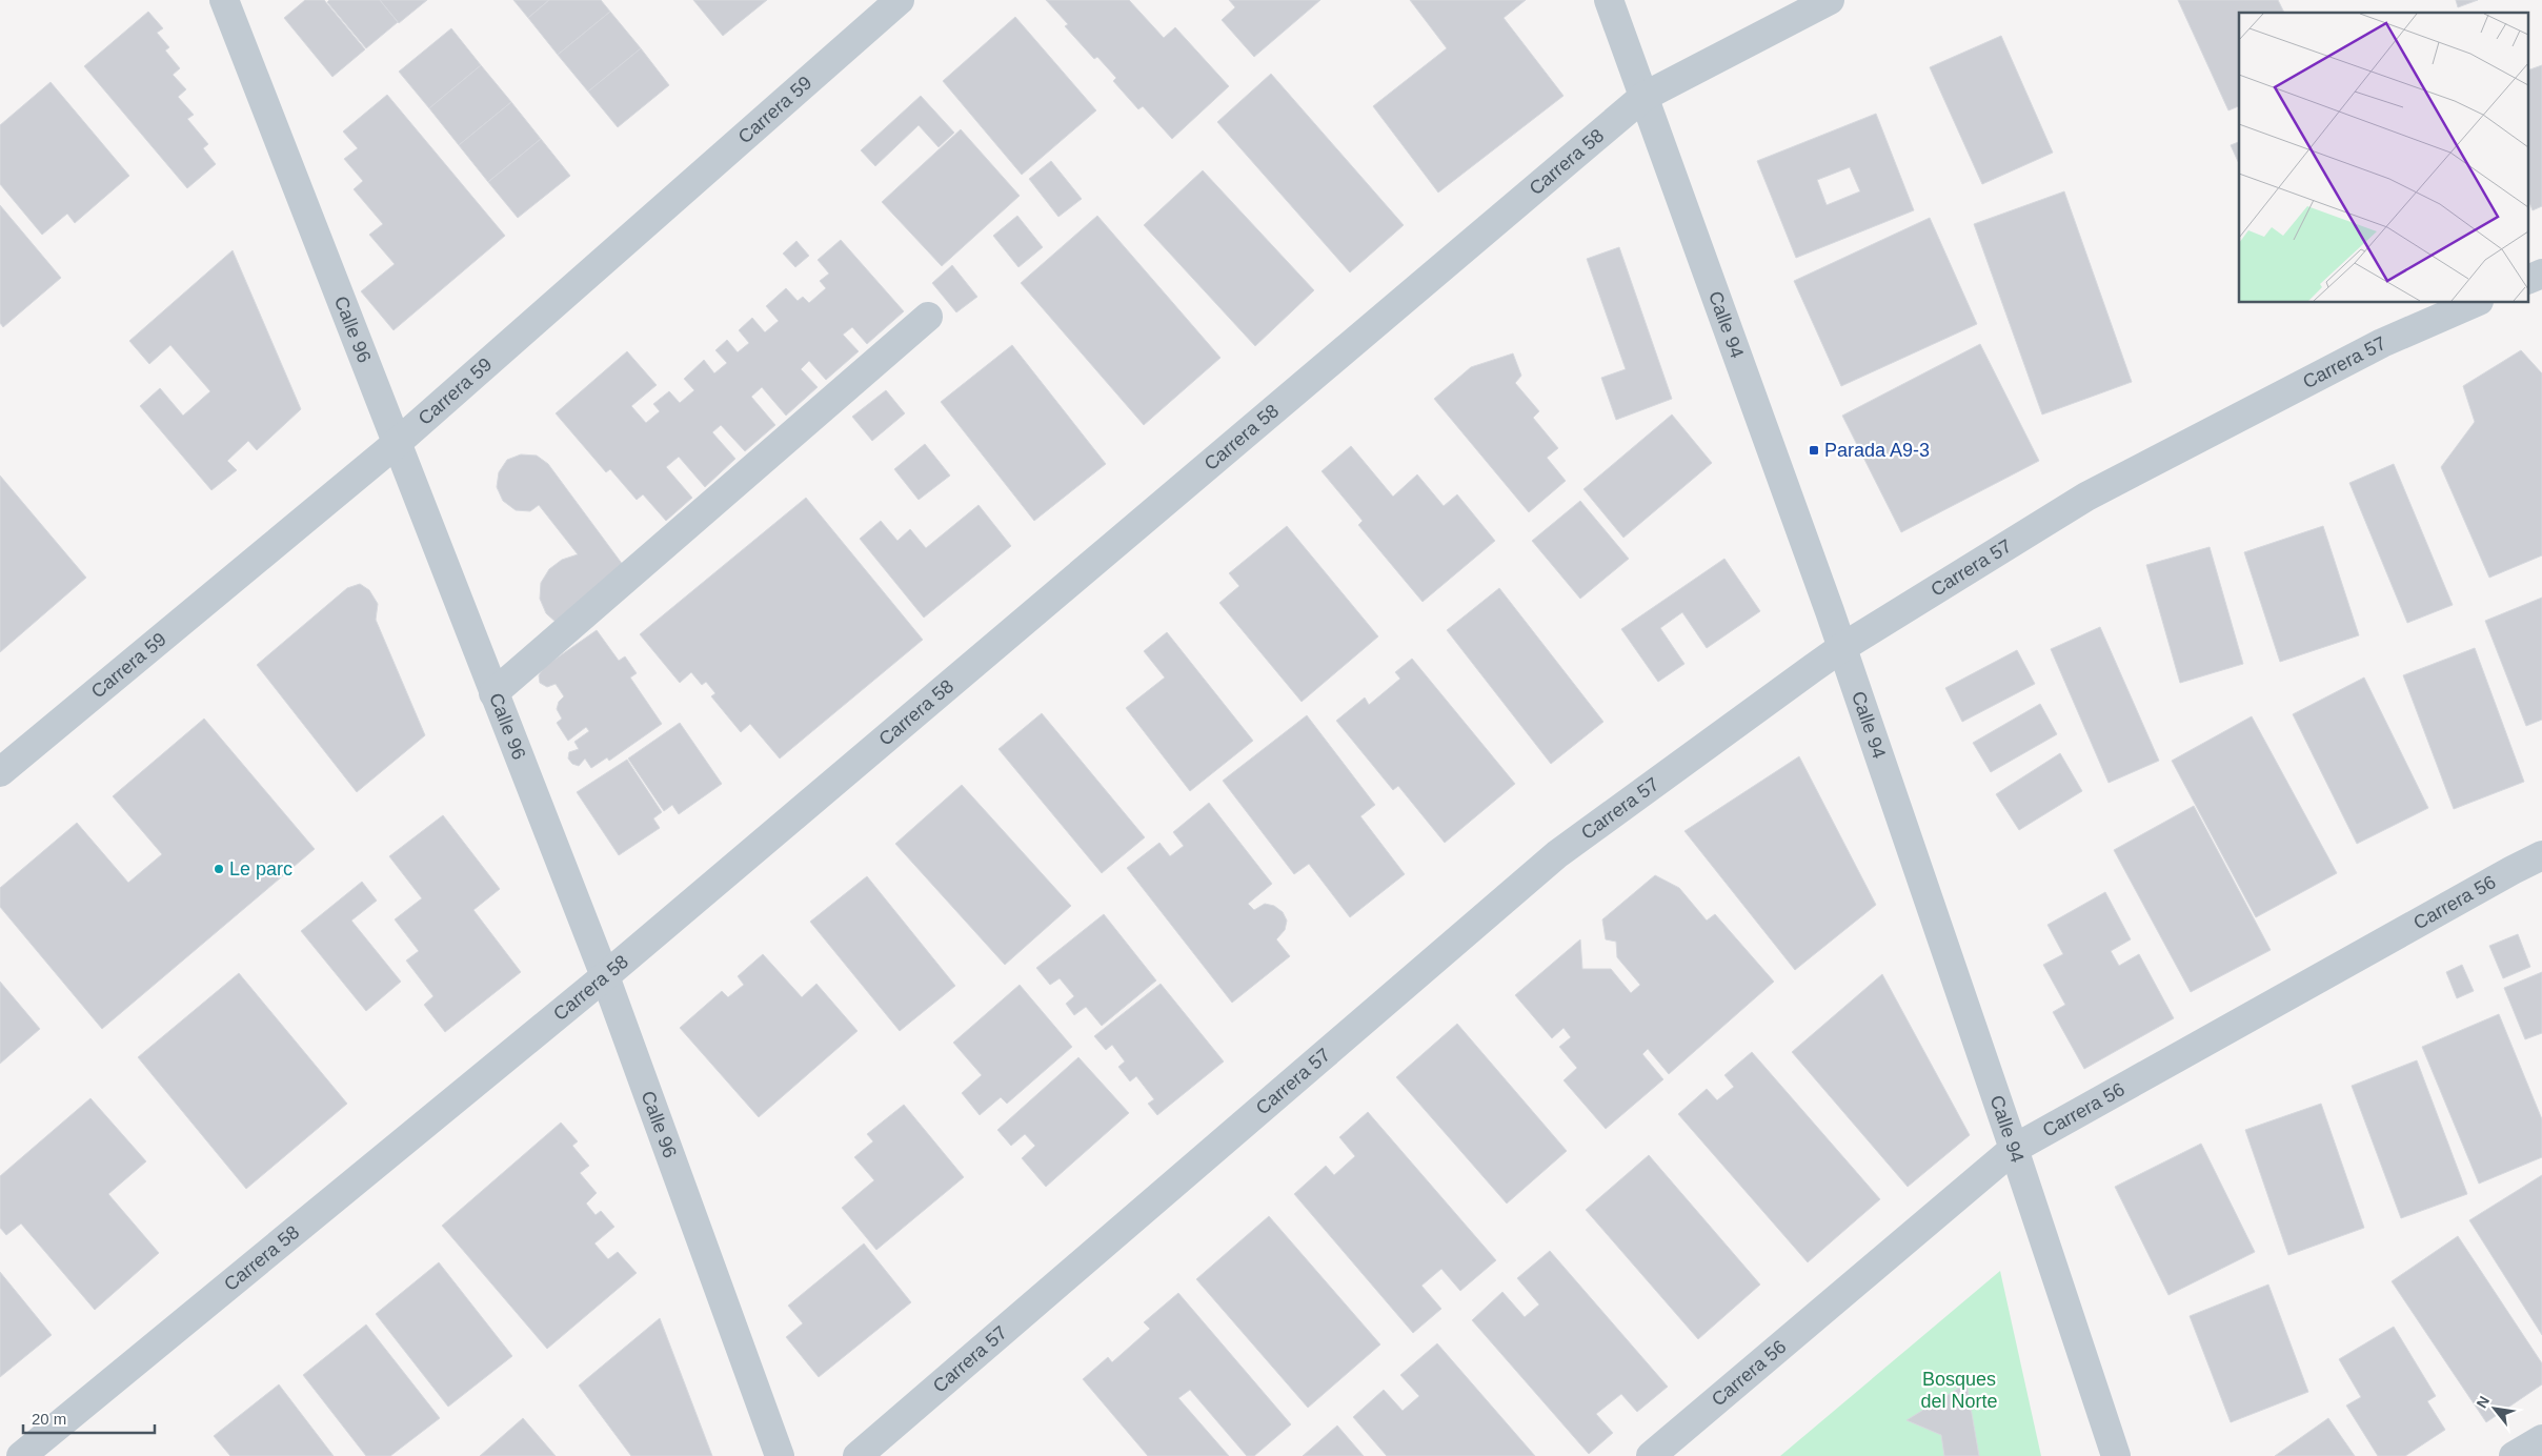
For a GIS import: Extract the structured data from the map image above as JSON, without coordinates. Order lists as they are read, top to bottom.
{
  "streets": {
    "street": [
      "Carrera 59",
      "Carrera 58",
      "Calle 94",
      "Calle 96",
      "Carrera 57",
      "Carrera 56"
    ]
  },
  "crossings": [
    ["Carrera 59", "Calle 96"],
    ["Carrera 58", "Calle 94"],
    ["Carrera 58", "Calle 96"],
    ["Calle 94", "Carrera 57"],
    ["Calle 94", "Carrera 56"]
  ],
  "parks": ["Bosques del Norte"],
  "places": {
    "transit": ["Parada A9-3"],
    "other": ["Le parc"]
  },
  "scale_bar": "20 m",
  "north": "top left"
}
